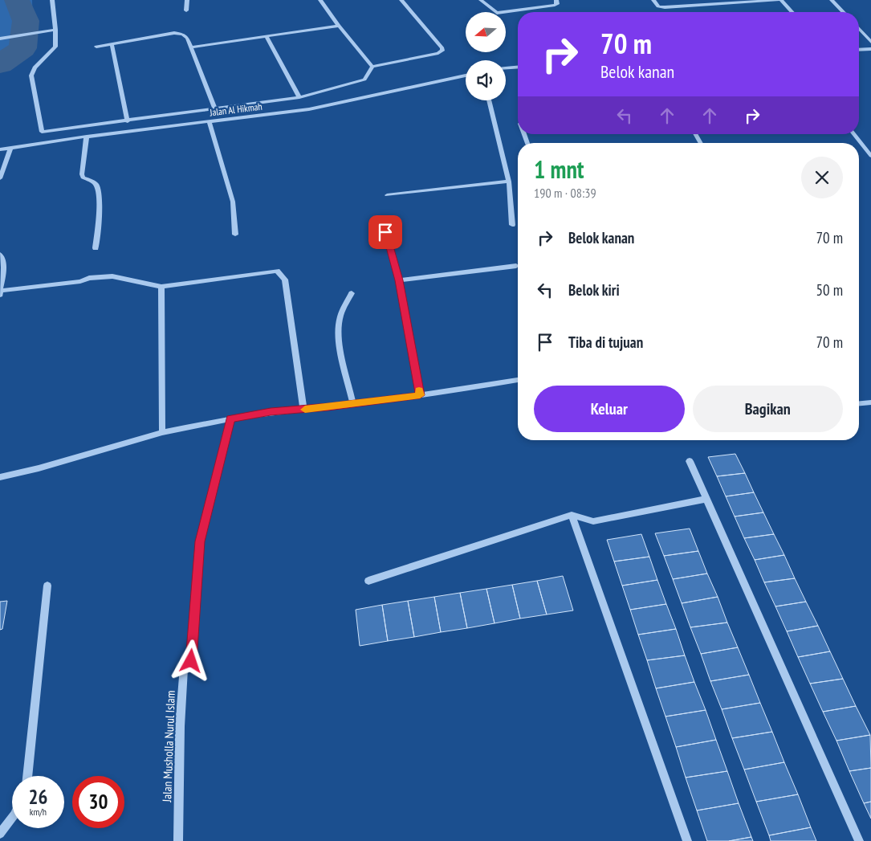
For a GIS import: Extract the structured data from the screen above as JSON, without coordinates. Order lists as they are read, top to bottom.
{
  "streets": {
    "street": ["Jalan Al Hikmah", "Jalan Musholla Nurul Islam"]
  },
  "north": "left",
  "page": {
    "turn": ["70 m", "Belok kanan"],
    "heading": ["1 mnt", "190 m · 08:39"],
    "list": [
      {
        "name": "Belok kanan",
        "value": "70 m"
      },
      {
        "name": "Belok kiri",
        "value": "50 m"
      },
      {
        "name": "Tiba di tujuan",
        "value": "70 m"
      }
    ],
    "buttons": ["Keluar", "Bagikan"],
    "speed": "26 km/h",
    "limit": "30"
  }
}
